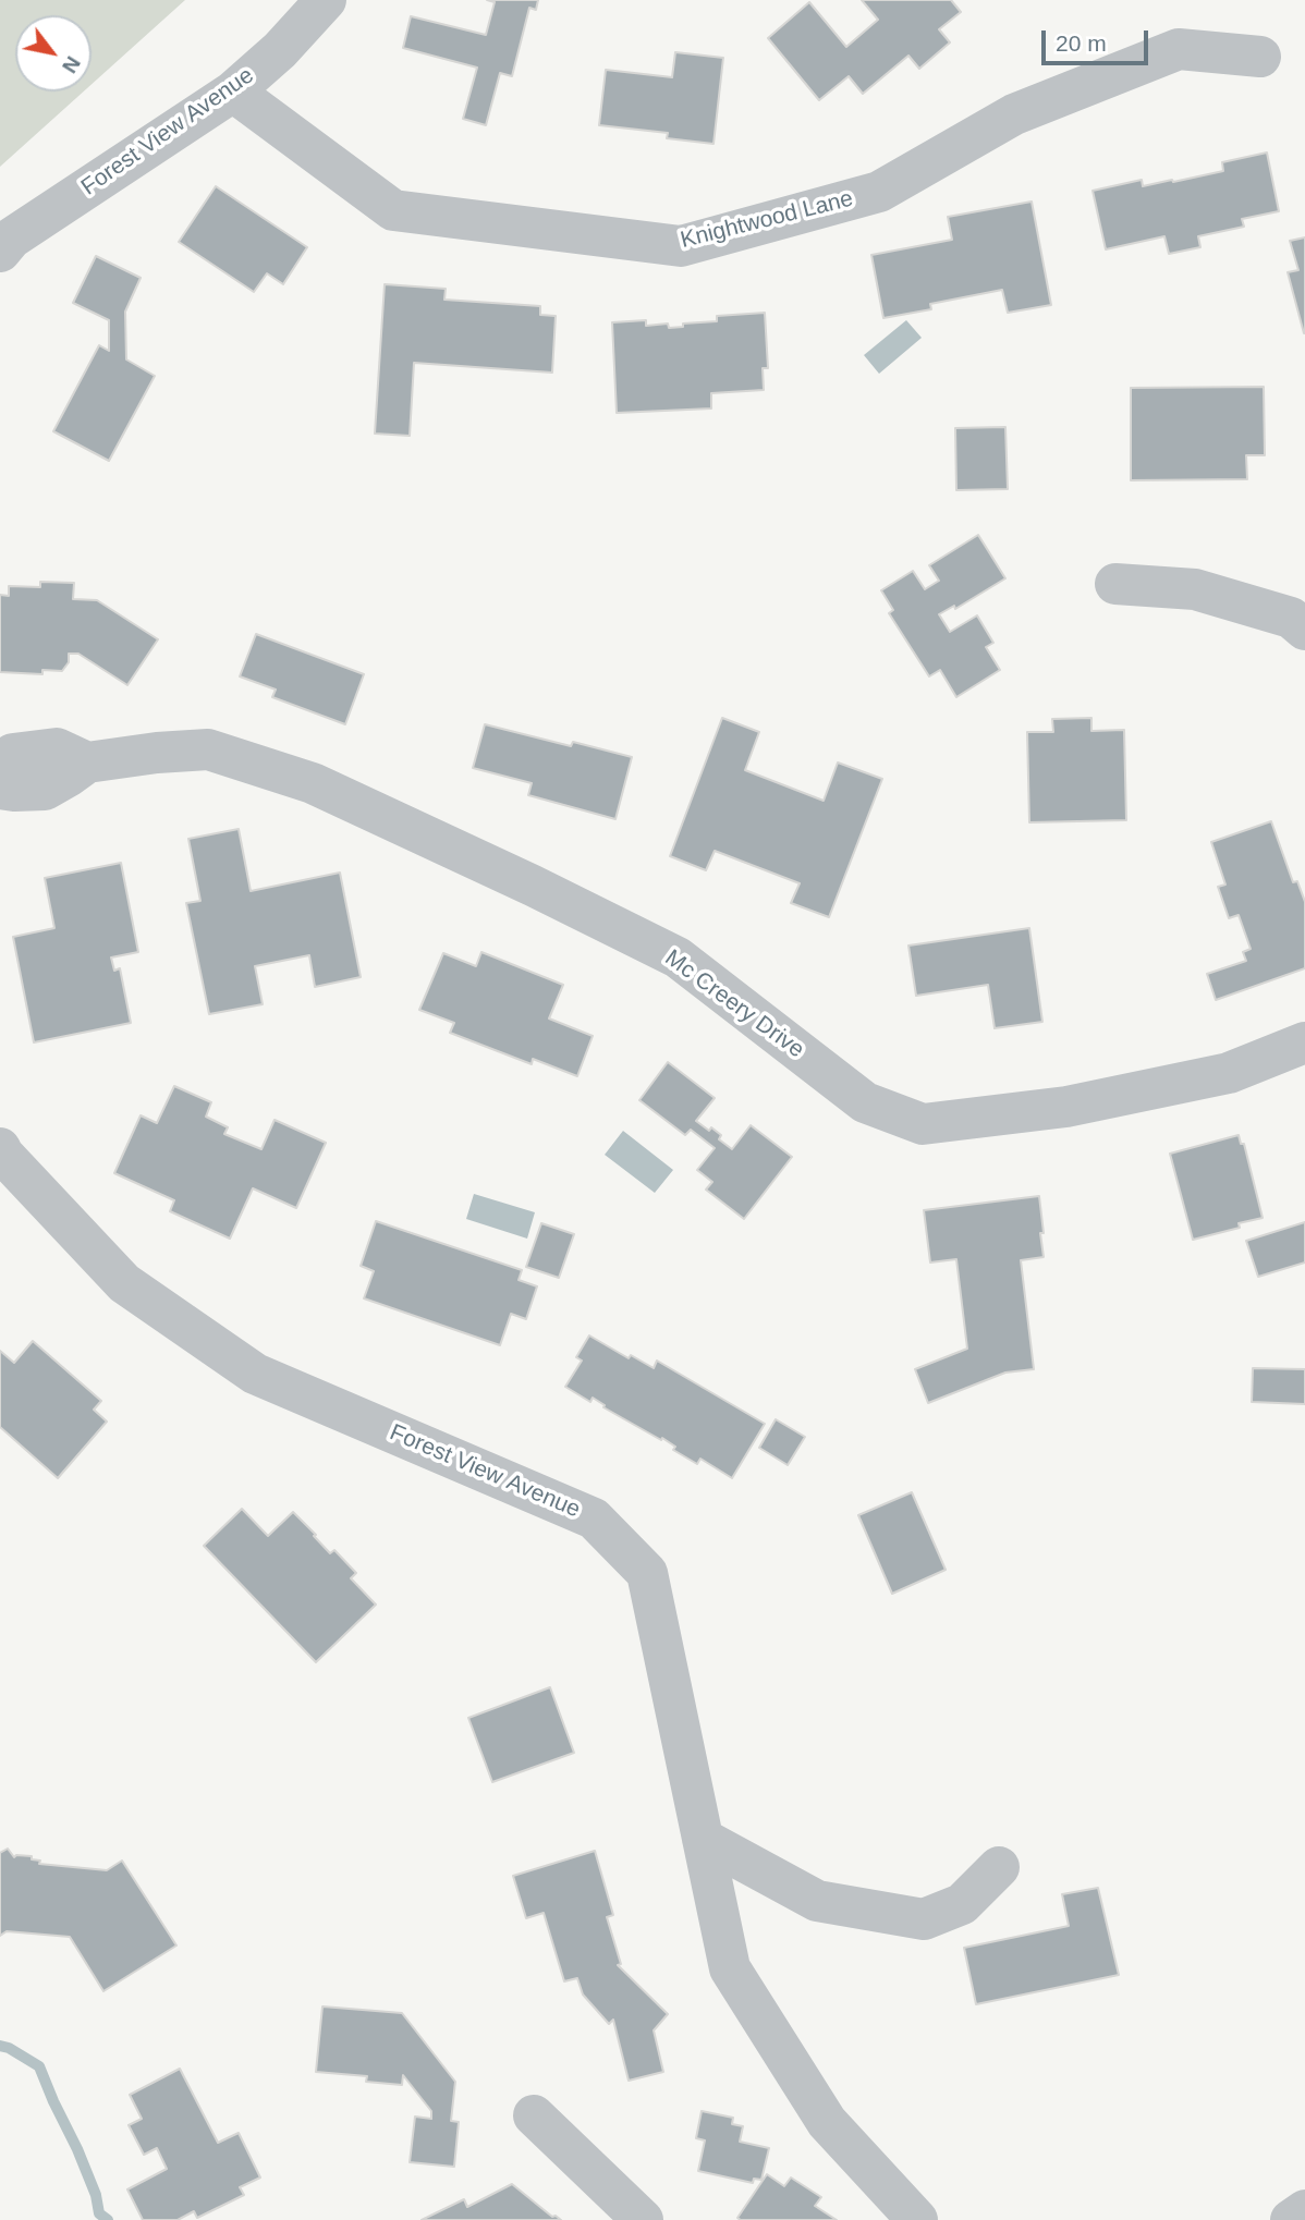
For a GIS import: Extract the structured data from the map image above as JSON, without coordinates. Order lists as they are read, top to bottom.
{
  "streets": {
    "street": ["Forest View Avenue", "Knightwood Lane", "Mc Creery Drive"]
  },
  "crossings": [
    ["Forest View Avenue", "Knightwood Lane"]
  ],
  "scale_bar": "20 m",
  "north": "bottom right"
}
